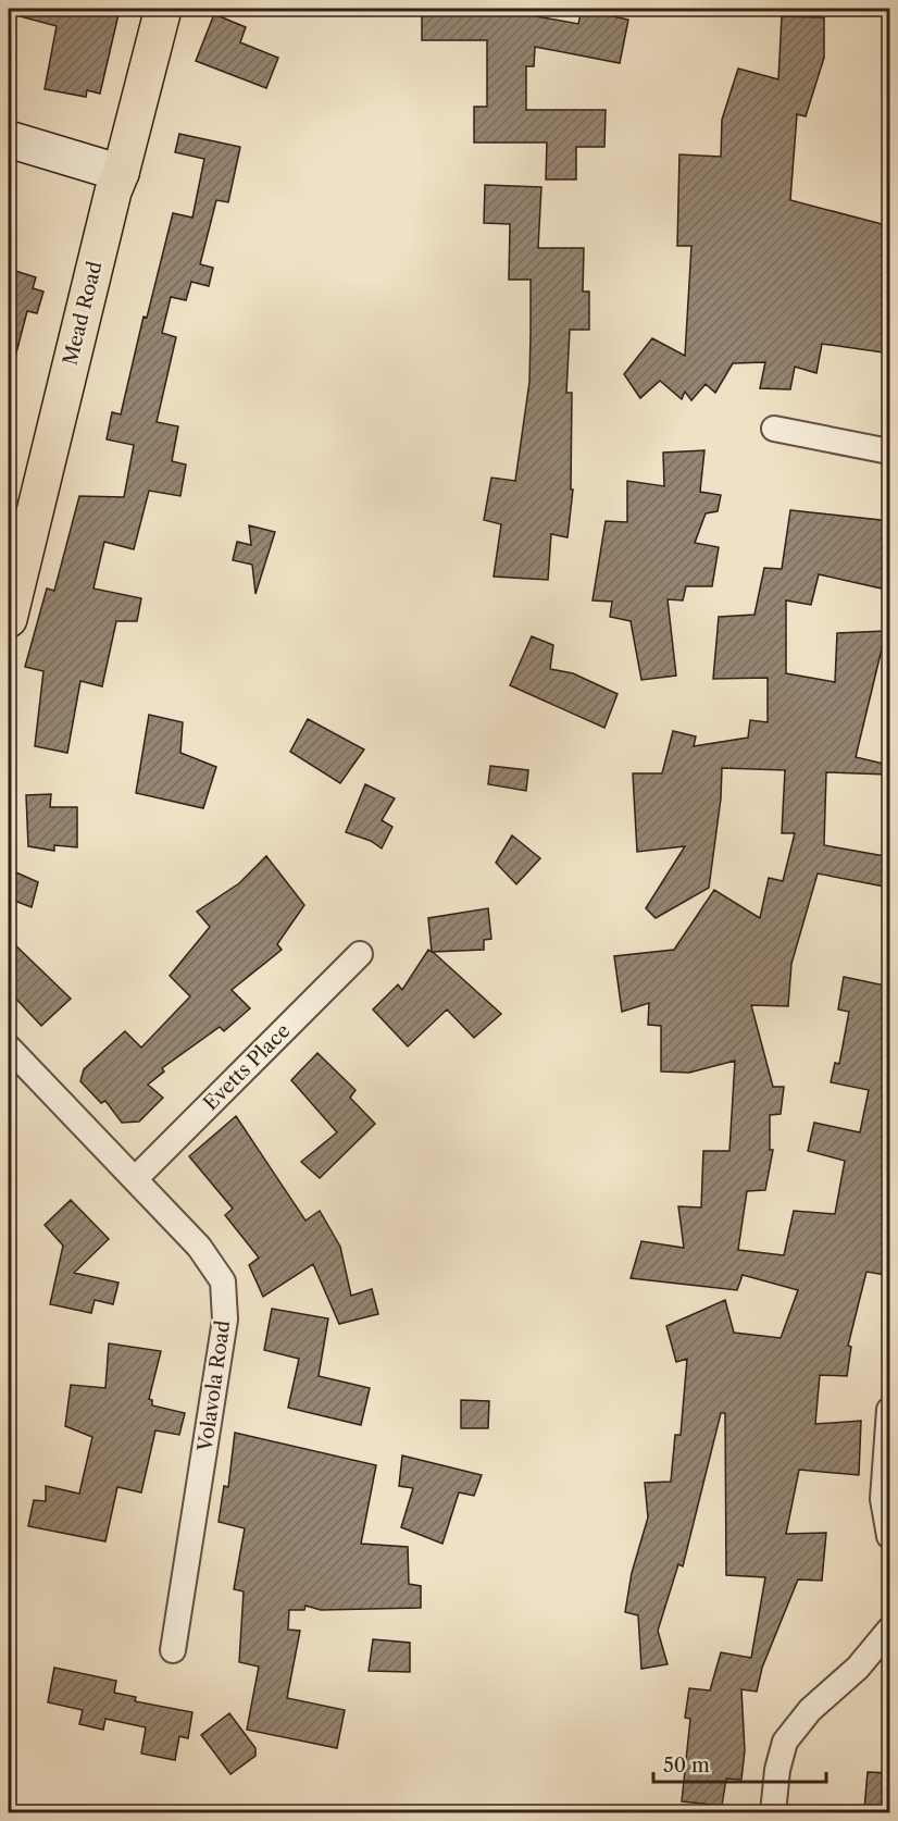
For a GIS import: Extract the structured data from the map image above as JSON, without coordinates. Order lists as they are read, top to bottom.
{
  "streets": {
    "main road": ["Mead Road"],
    "street": ["Evetts Place", "Volavola Road"]
  },
  "crossings": [
    ["Evetts Place", "Volavola Road"]
  ],
  "scale_bar": "50 m"
}
